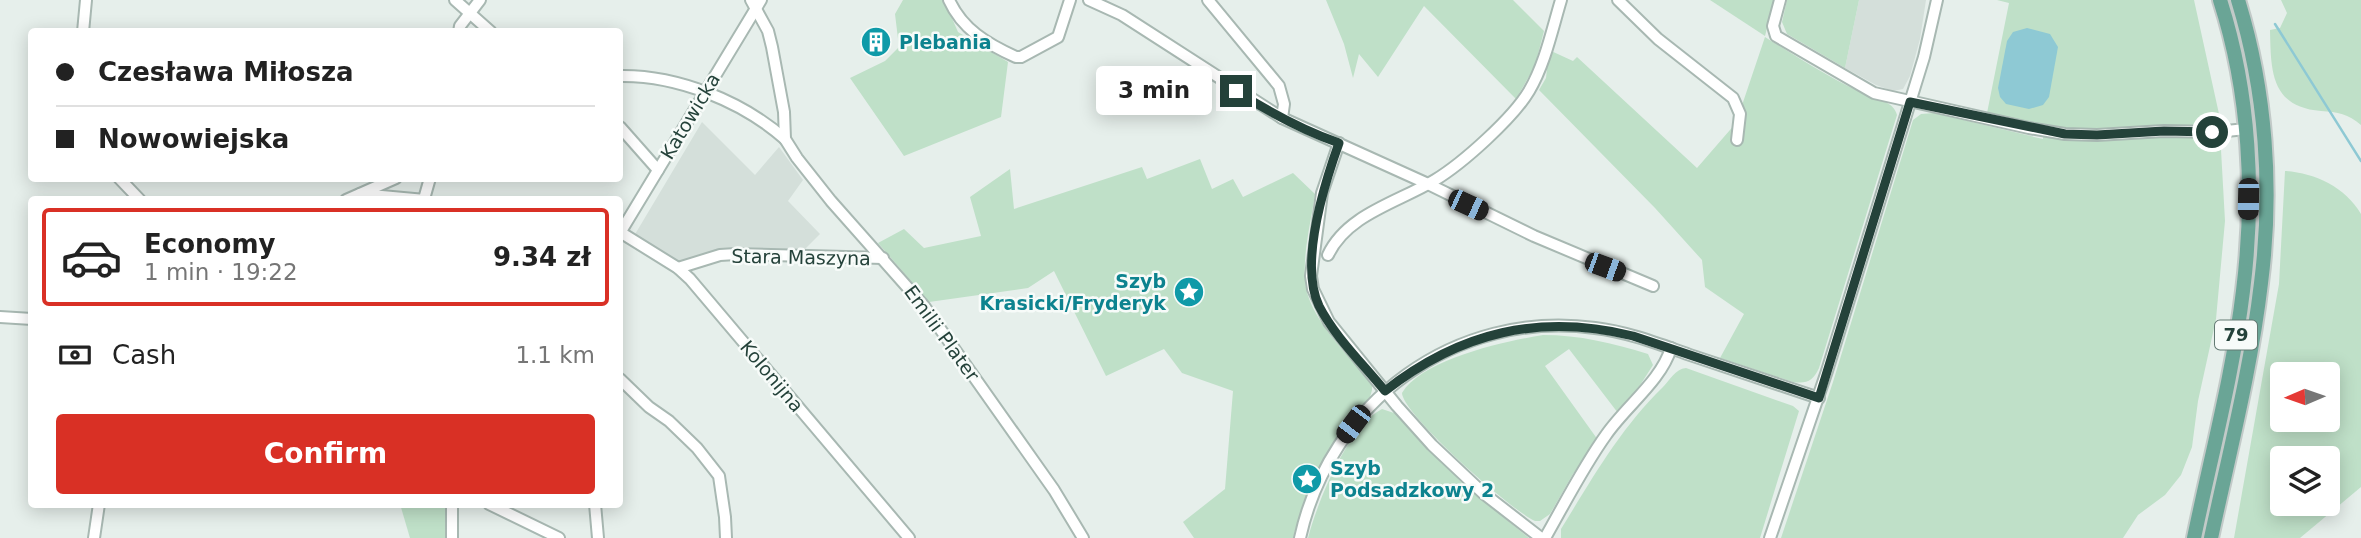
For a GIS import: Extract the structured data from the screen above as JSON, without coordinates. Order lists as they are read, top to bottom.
{
  "streets": {
    "main road": ["79"],
    "street": [
      "Katowicka",
      "Stara Maszyna",
      "Emilii Plater",
      "Kolonijna"
    ]
  },
  "crossings": [
    ["Katowicka", "Emilii Plater"],
    ["Stara Maszyna", "Emilii Plater"],
    ["Stara Maszyna", "Kolonijna"]
  ],
  "places": {
    "building": ["Plebania"],
    "place": ["Szyb Krasicki/Fryderyk", "Szyb Podsadzkowy 2"]
  },
  "north": "left",
  "page": {
    "banner": ["Czesława Miłosza", "Nowowiejska"],
    "bubble": "3 min",
    "list": [
      {
        "name": "Economy",
        "note": "1 min · 19:22",
        "value": "9.34 zł"
      }
    ],
    "pay": ["Cash", "1.1 km"],
    "buttons": "Confirm"
  }
}
